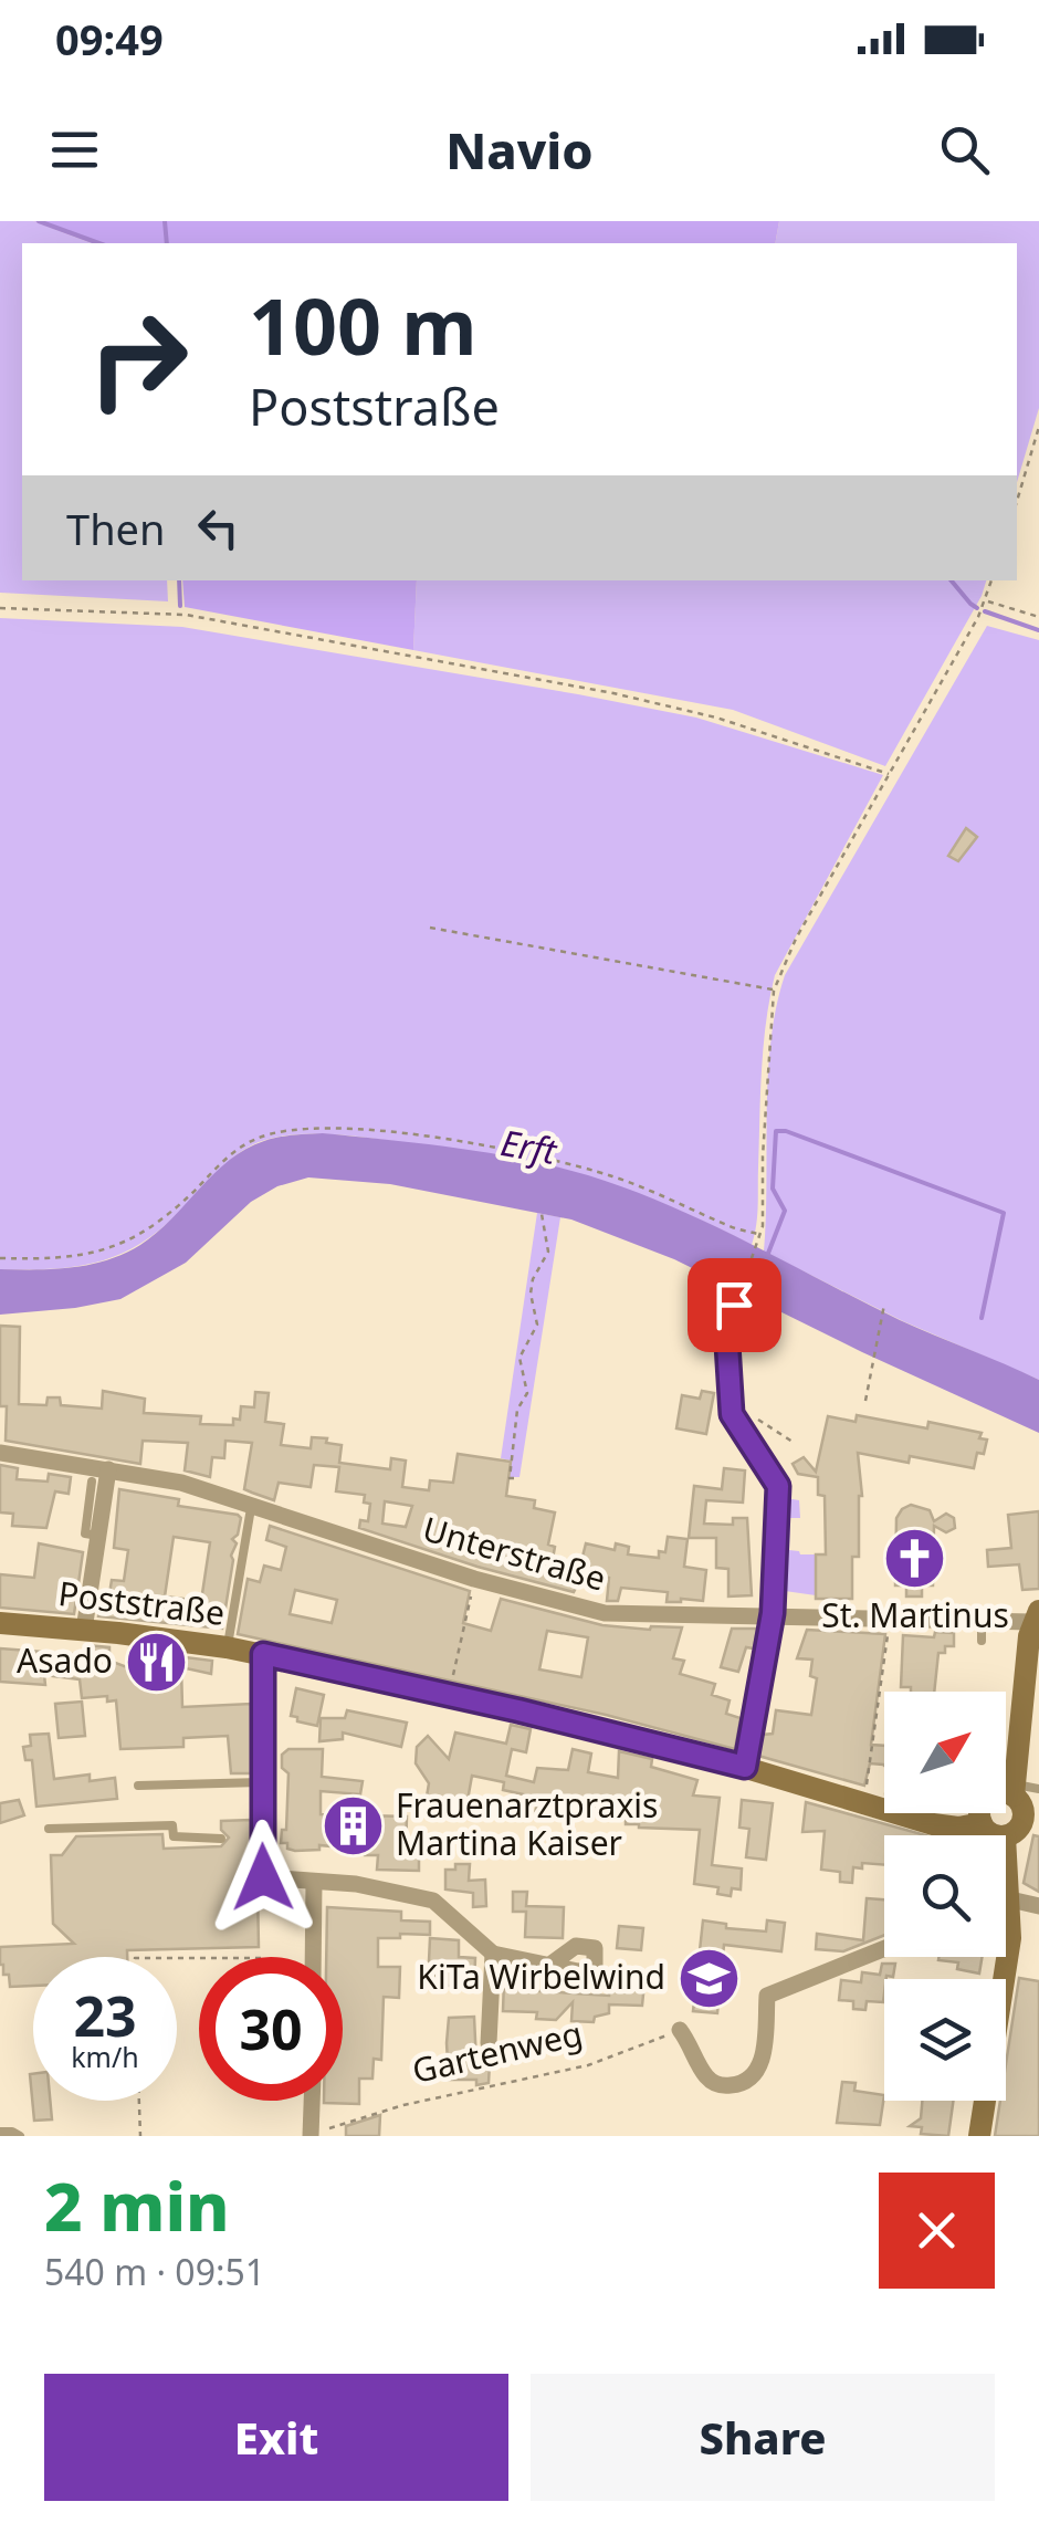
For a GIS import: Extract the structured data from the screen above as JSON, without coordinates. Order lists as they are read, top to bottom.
{
  "streets": {
    "street": ["Unterstraße", "Poststraße"],
    "path": ["Gartenweg"]
  },
  "water": ["Erft"],
  "places": {
    "church": ["St. Martinus"],
    "restaurant": ["Asado"],
    "building": ["Frauenarztpraxis Martina Kaiser"],
    "school or university": ["KiTa Wirbelwind"]
  },
  "north": "top right",
  "page": {
    "status": "09:49",
    "header": "Navio",
    "turn": ["100 m", "Poststraße"],
    "then": "Then",
    "speed": "23 km/h",
    "limit": "30",
    "heading": ["2 min", "540 m · 09:51"],
    "buttons": ["Exit", "Share"]
  }
}
